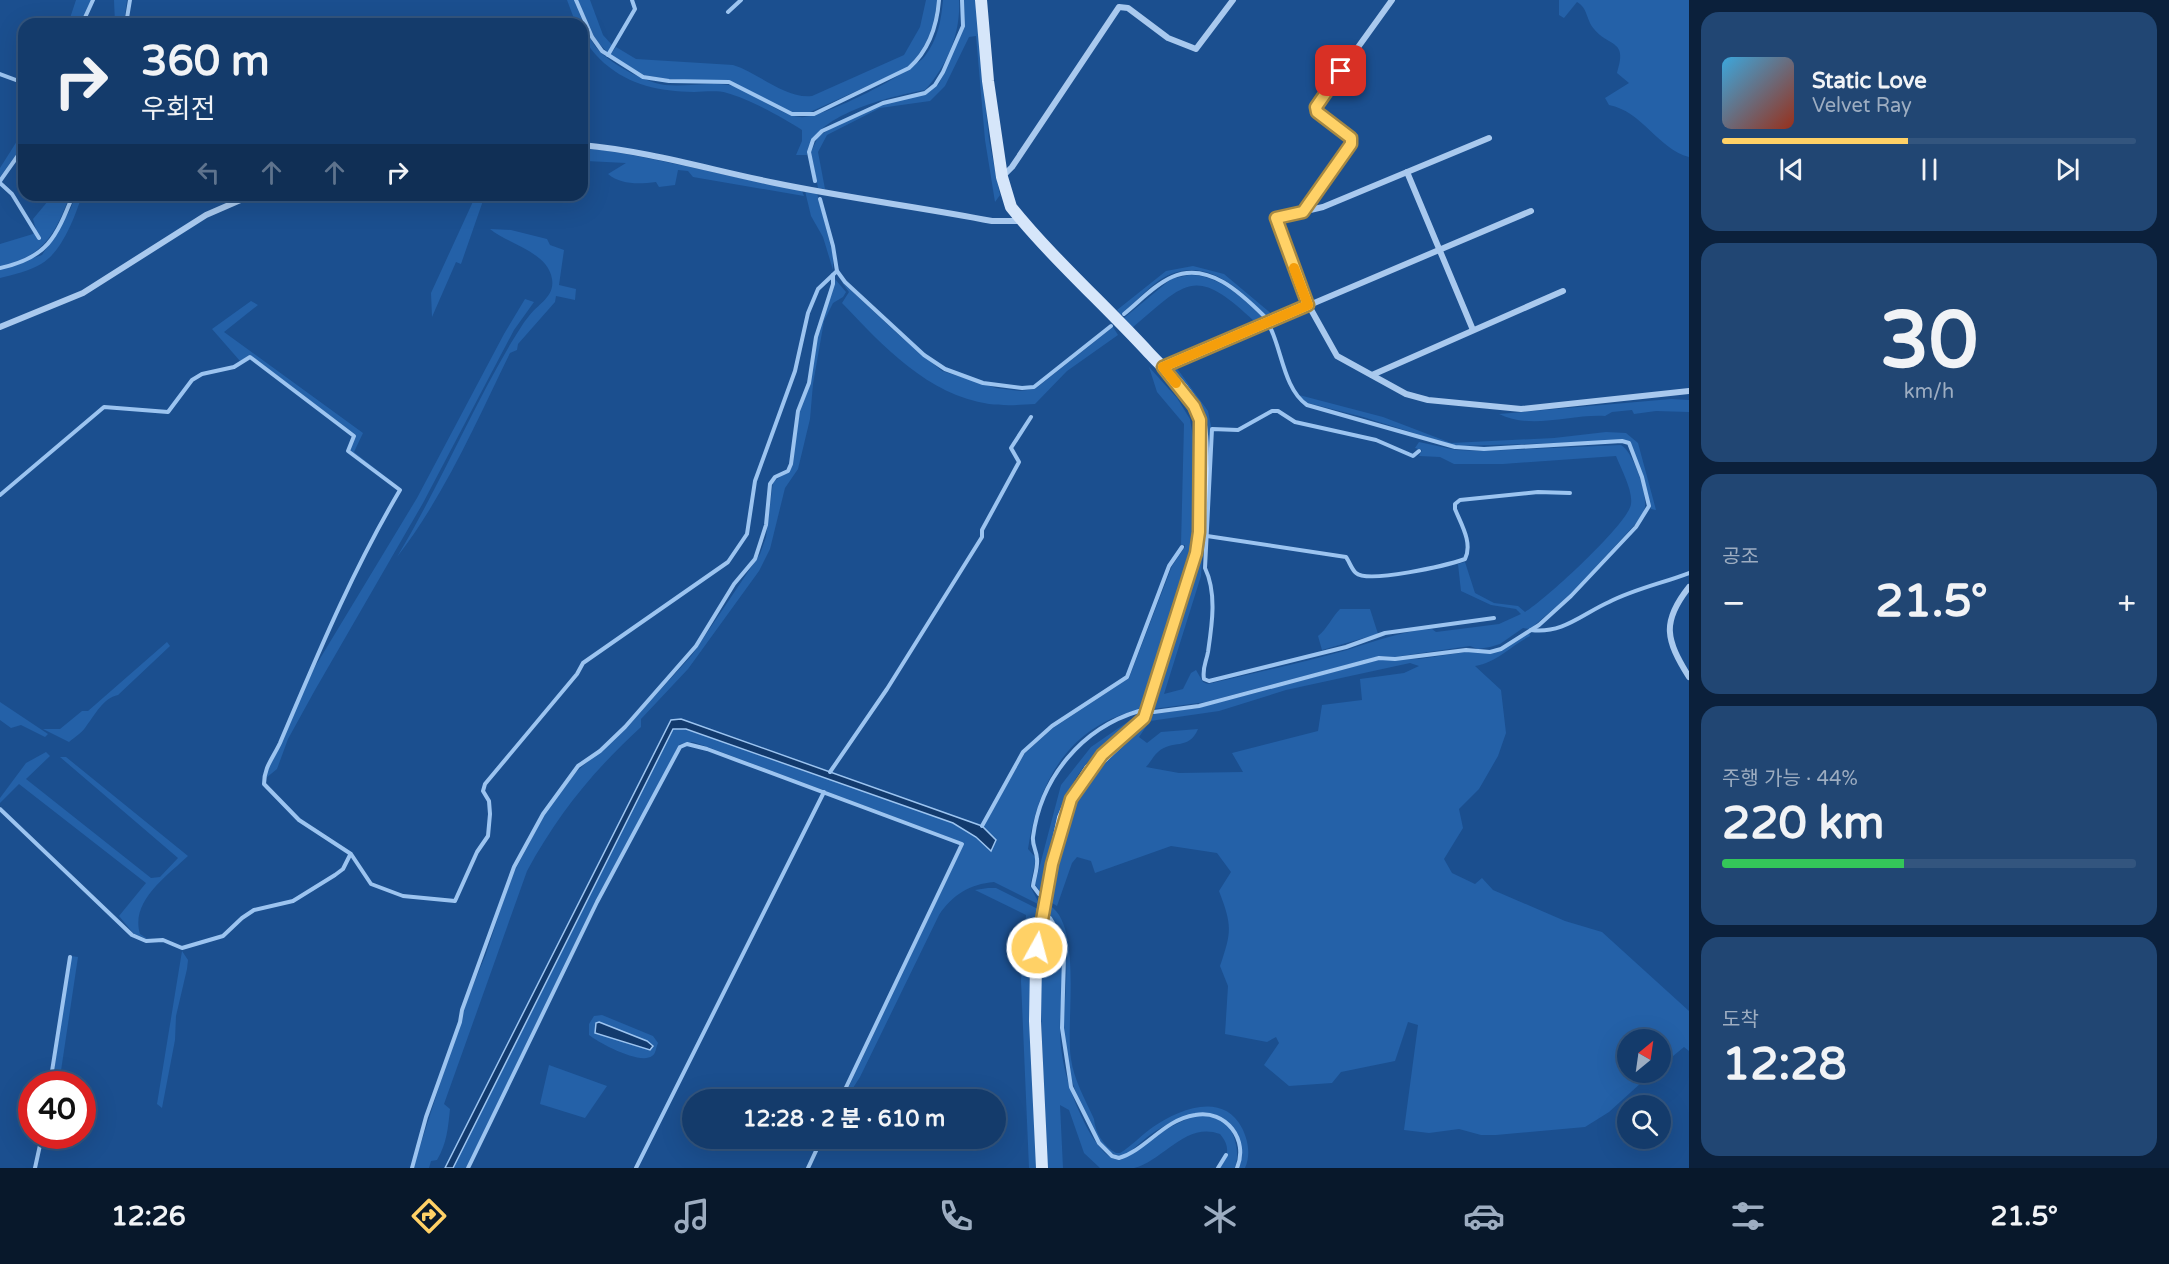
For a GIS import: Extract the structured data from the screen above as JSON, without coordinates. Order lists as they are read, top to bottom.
{
  "north": "top right",
  "page": {
    "turn": ["360 m", "우회전"],
    "song": ["Static Love", "Velvet Ray"],
    "tile": [
      ["30", "km/h"],
      "공조",
      ["주행 가능 · 44%", "220 km"],
      ["도착", "12:28"]
    ],
    "heat": ["−", "21.5°", "+"],
    "limit": "40",
    "trip": "12:28 · 2 분 · 610 m",
    "tabs": ["12:26", "21.5°"]
  }
}
